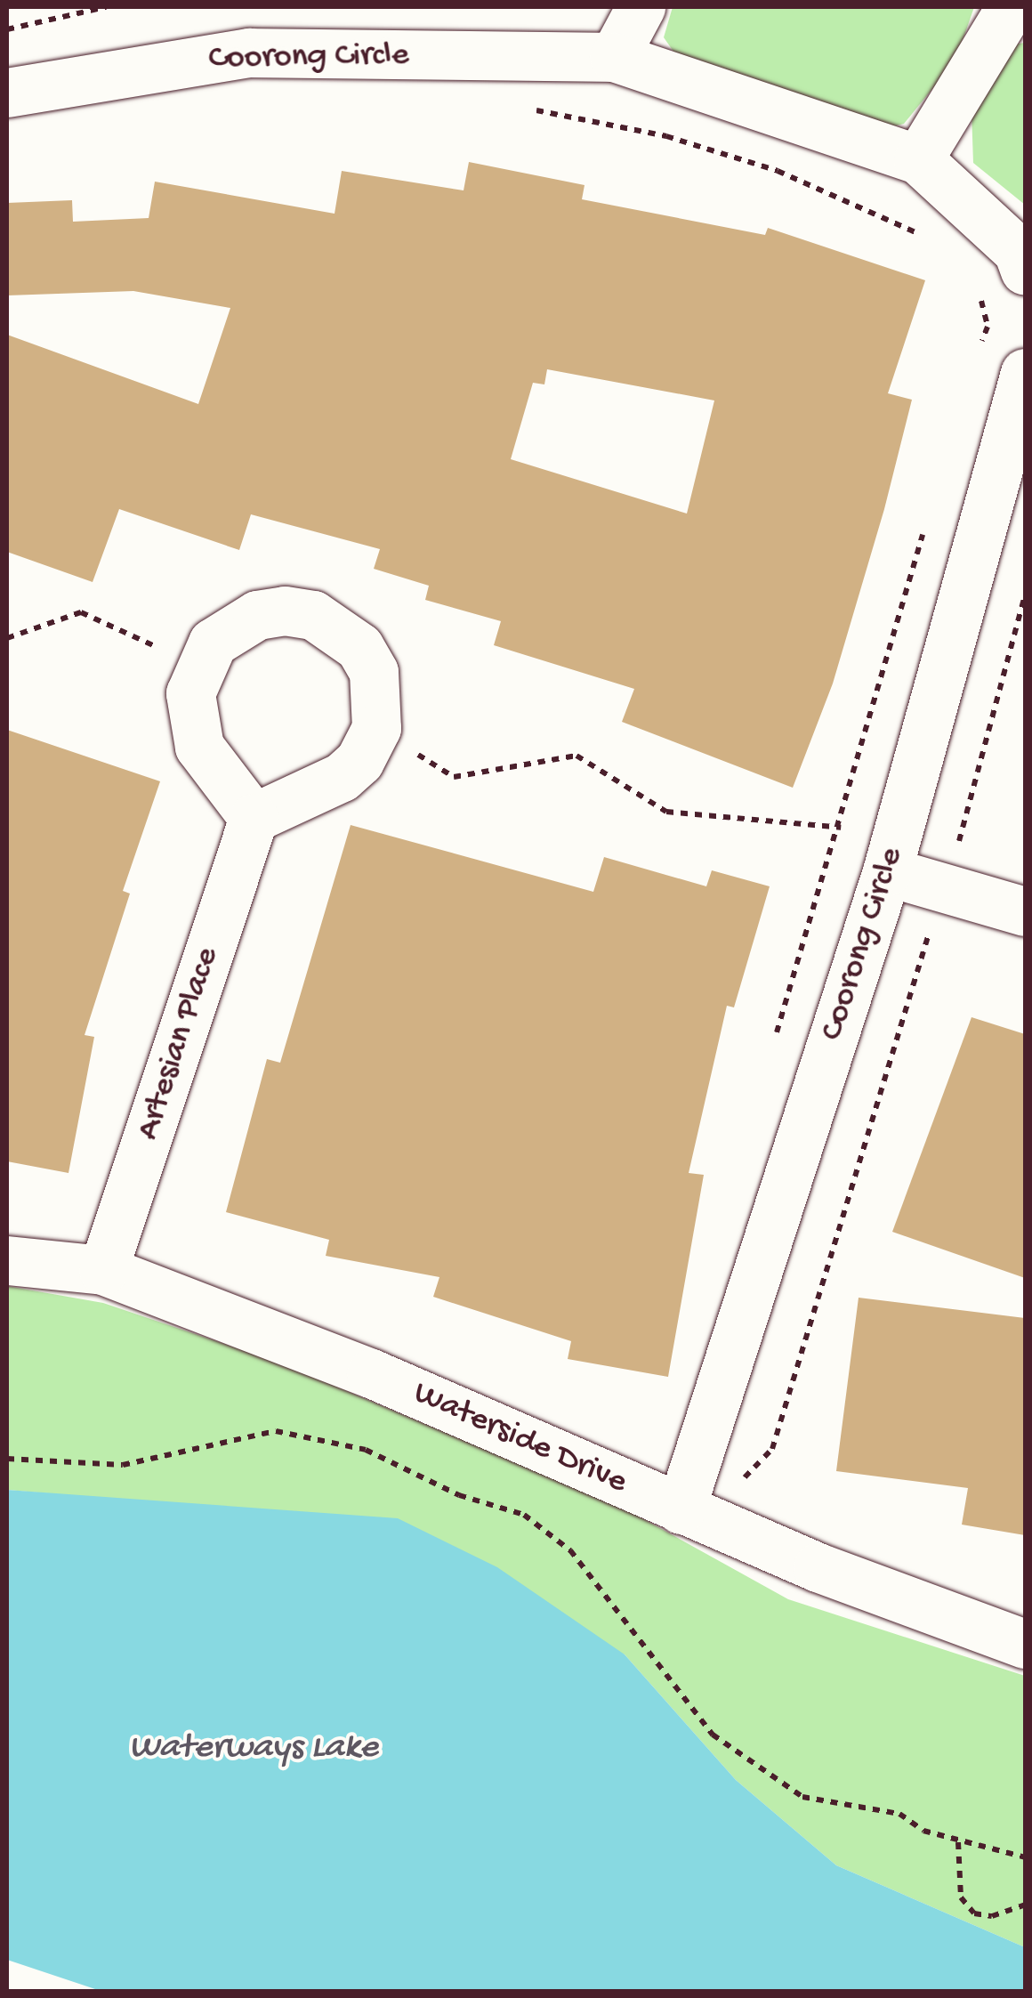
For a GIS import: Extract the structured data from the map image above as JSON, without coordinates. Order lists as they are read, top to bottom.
{
  "streets": {
    "street": ["Coorong Circle", "Artesian Place", "Waterside Drive"]
  },
  "crossings": [
    ["Coorong Circle", "Waterside Drive"],
    ["Artesian Place", "Waterside Drive"]
  ],
  "water": ["Waterways Lake"]
}
